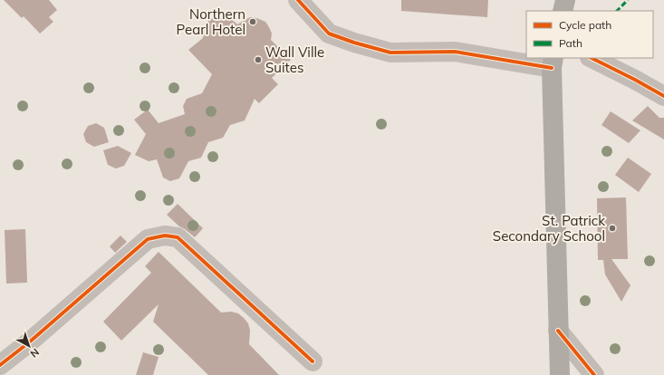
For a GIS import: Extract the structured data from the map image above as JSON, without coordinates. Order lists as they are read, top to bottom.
{
  "places": ["Northern Pearl Hotel", "Wall Ville Suites", "St. Patrick Secondary School"],
  "legend": ["Cycle path", "Path"],
  "north": "bottom right"
}
